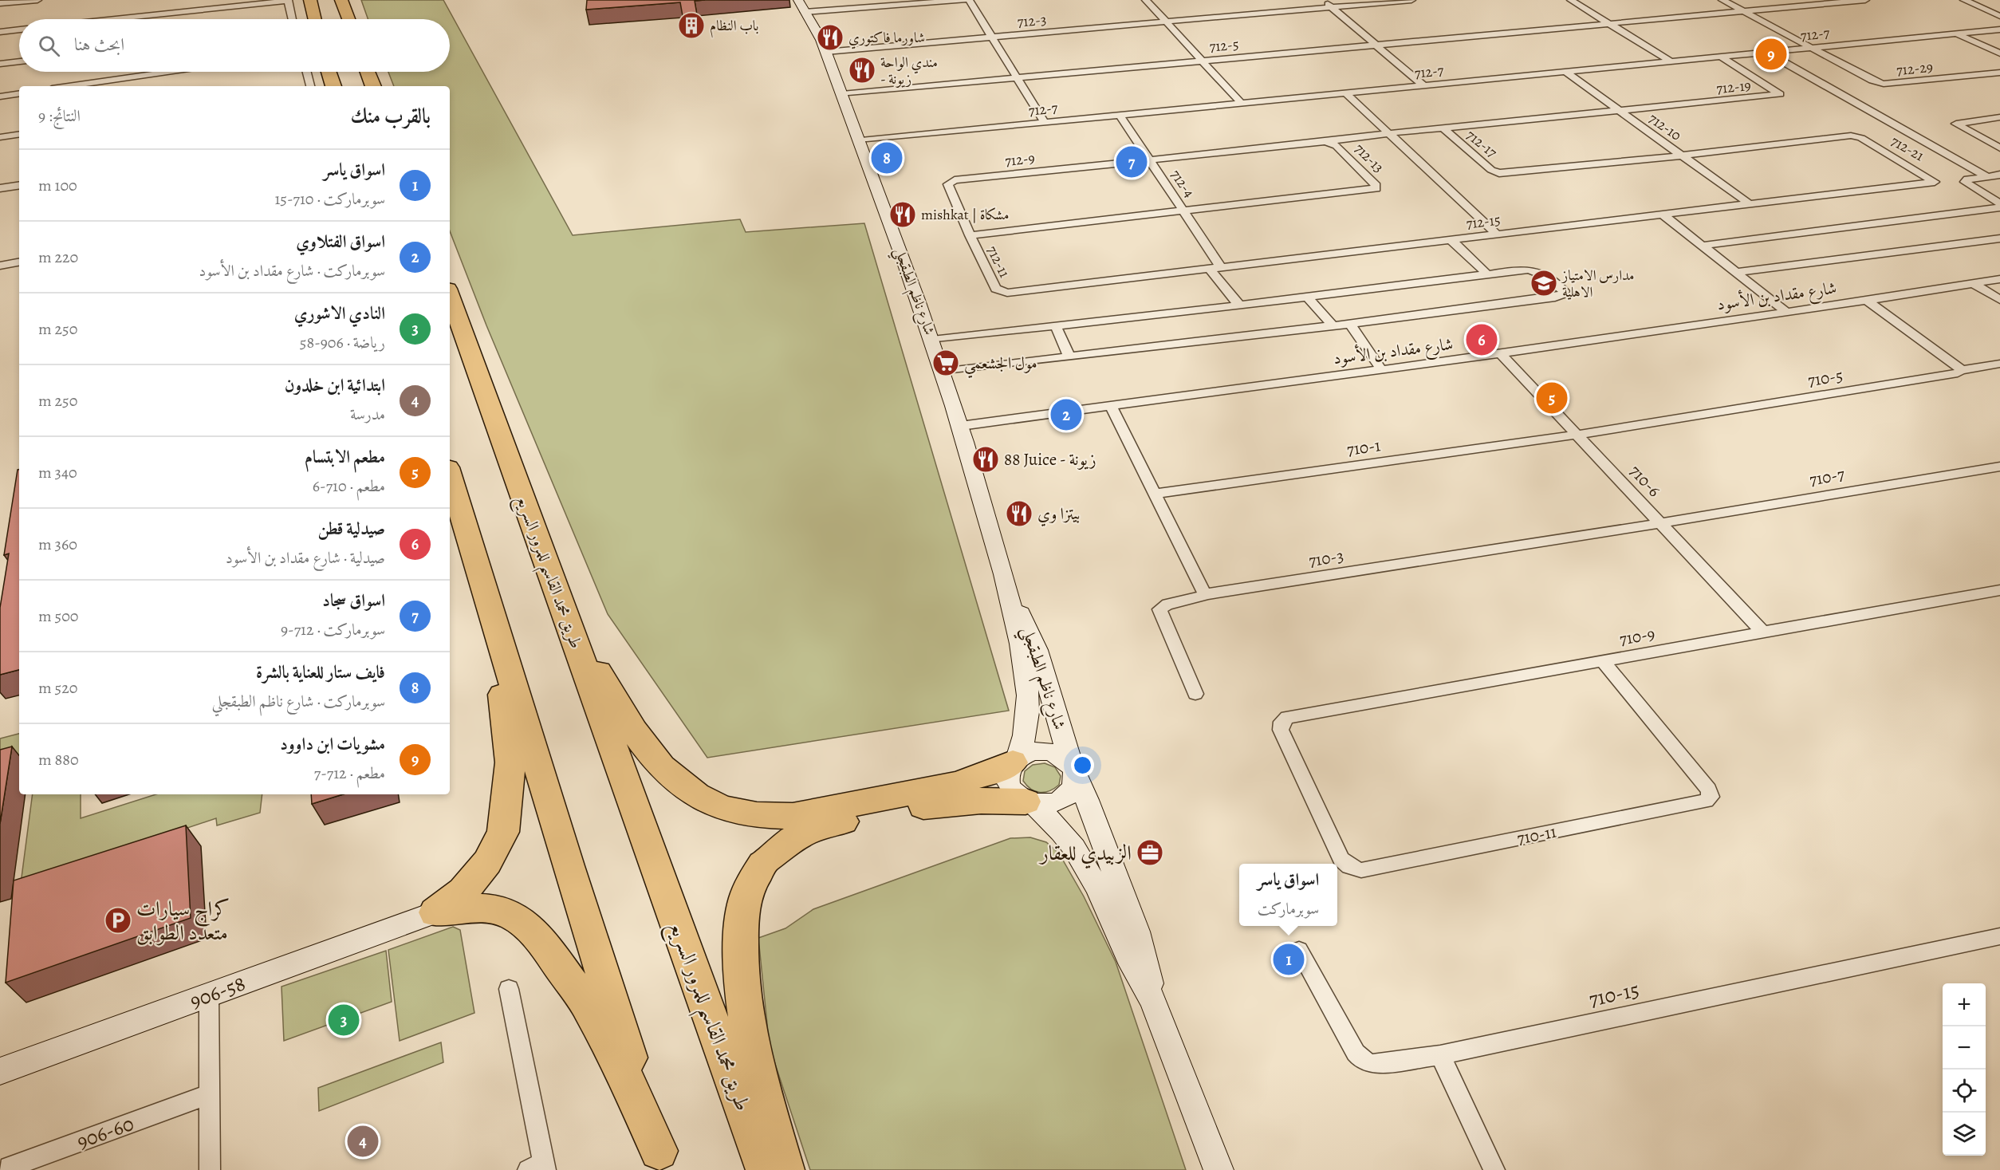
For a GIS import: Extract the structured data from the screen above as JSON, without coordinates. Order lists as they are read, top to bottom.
{
  "streets": {
    "highway": ["طريق محمد القاسم للمرور السريع"],
    "main road": ["شارع ناظم الطبقجلي", "906-58"],
    "street": [
      "712-3",
      "712-7",
      "712-5",
      "712-29",
      "712-19",
      "712-10",
      "712-17",
      "712-21",
      "712-13",
      "712-9",
      "712-4",
      "712-15",
      "712-11",
      "شارع مقداد بن الأسود",
      "710-5",
      "710-1",
      "710-7",
      "710-6",
      "710-3",
      "710-9",
      "710-11",
      "710-15",
      "906-60"
    ]
  },
  "crossings": [
    ["712-3", "شارع ناظم الطبقجلي"],
    ["712-7", "712-29"],
    ["712-7", "712-19"],
    ["712-7", "712-10"],
    ["712-7", "712-4"],
    ["712-7", "شارع ناظم الطبقجلي"],
    ["712-5", "712-29"],
    ["712-5", "شارع ناظم الطبقجلي"],
    ["712-19", "712-10"],
    ["712-19", "712-17"],
    ["712-10", "712-17"],
    ["712-10", "712-21"],
    ["712-10", "712-15"],
    ["712-17", "712-21"],
    ["712-21", "712-15"],
    ["712-13", "712-4"],
    ["712-13", "712-11"],
    ["712-9", "712-4"],
    ["712-9", "712-11"],
    ["712-4", "712-15"],
    ["712-4", "712-11"],
    ["712-15", "712-11"],
    ["شارع ناظم الطبقجلي", "شارع مقداد بن الأسود"],
    ["شارع مقداد بن الأسود", "710-6"],
    ["710-5", "710-1"],
    ["710-5", "710-6"],
    ["710-1", "710-6"],
    ["710-7", "710-6"],
    ["710-7", "710-3"],
    ["710-6", "710-3"],
    ["710-6", "710-9"],
    ["710-9", "710-11"]
  ],
  "places": {
    "building": ["باب النظام"],
    "restaurant": [
      "شاورما فاكتوري",
      "مندي الواحة - زيونة",
      "mishkat | مشكاة",
      "88 Juice - زيونة",
      "بيتزا وي"
    ],
    "school or university": ["مدارس الامتياز الاهلية"],
    "supermarket": ["مول الجشعمي"],
    "office": ["الزبيدي للعقار"],
    "parking": ["كراج سيارات متعدد الطوابق"]
  },
  "page": {
    "search": "ابحث هنا",
    "pins": [
      "9",
      "8",
      "7",
      "6",
      "5",
      "2",
      "1",
      "3",
      "4"
    ],
    "heading": ["بالقرب منك", "النتائج: 9"],
    "list": [
      {
        "mark": "1",
        "name": "اسواق ياسر",
        "note": "سوبرماركت · 710-15",
        "value": "100 m"
      },
      {
        "mark": "2",
        "name": "اسواق الفتلاوي",
        "note": "سوبرماركت · شارع مقداد بن الأسود",
        "value": "220 m"
      },
      {
        "mark": "3",
        "name": "النادي الاشوري",
        "note": "رياضة · 906-58",
        "value": "250 m"
      },
      {
        "mark": "4",
        "name": "ابتدائية ابن خلدون",
        "note": "مدرسة",
        "value": "250 m"
      },
      {
        "mark": "5",
        "name": "مطعم الابتسام",
        "note": "مطعم · 710-6",
        "value": "340 m"
      },
      {
        "mark": "6",
        "name": "صيدلية قطن",
        "note": "صيدلية · شارع مقداد بن الأسود",
        "value": "360 m"
      },
      {
        "mark": "7",
        "name": "اسواق سجاد",
        "note": "سوبرماركت · 712-9",
        "value": "500 m"
      },
      {
        "mark": "8",
        "name": "فايف ستار للعناية بالشرة",
        "note": "سوبرماركت · شارع ناظم الطبقجلي",
        "value": "520 m"
      },
      {
        "mark": "9",
        "name": "مشويات ابن داوود",
        "note": "مطعم · 712-7",
        "value": "880 m"
      }
    ],
    "popup": ["اسواق ياسر", "سوبرماركت"],
    "map_buttons": ["+", "−"]
  }
}
